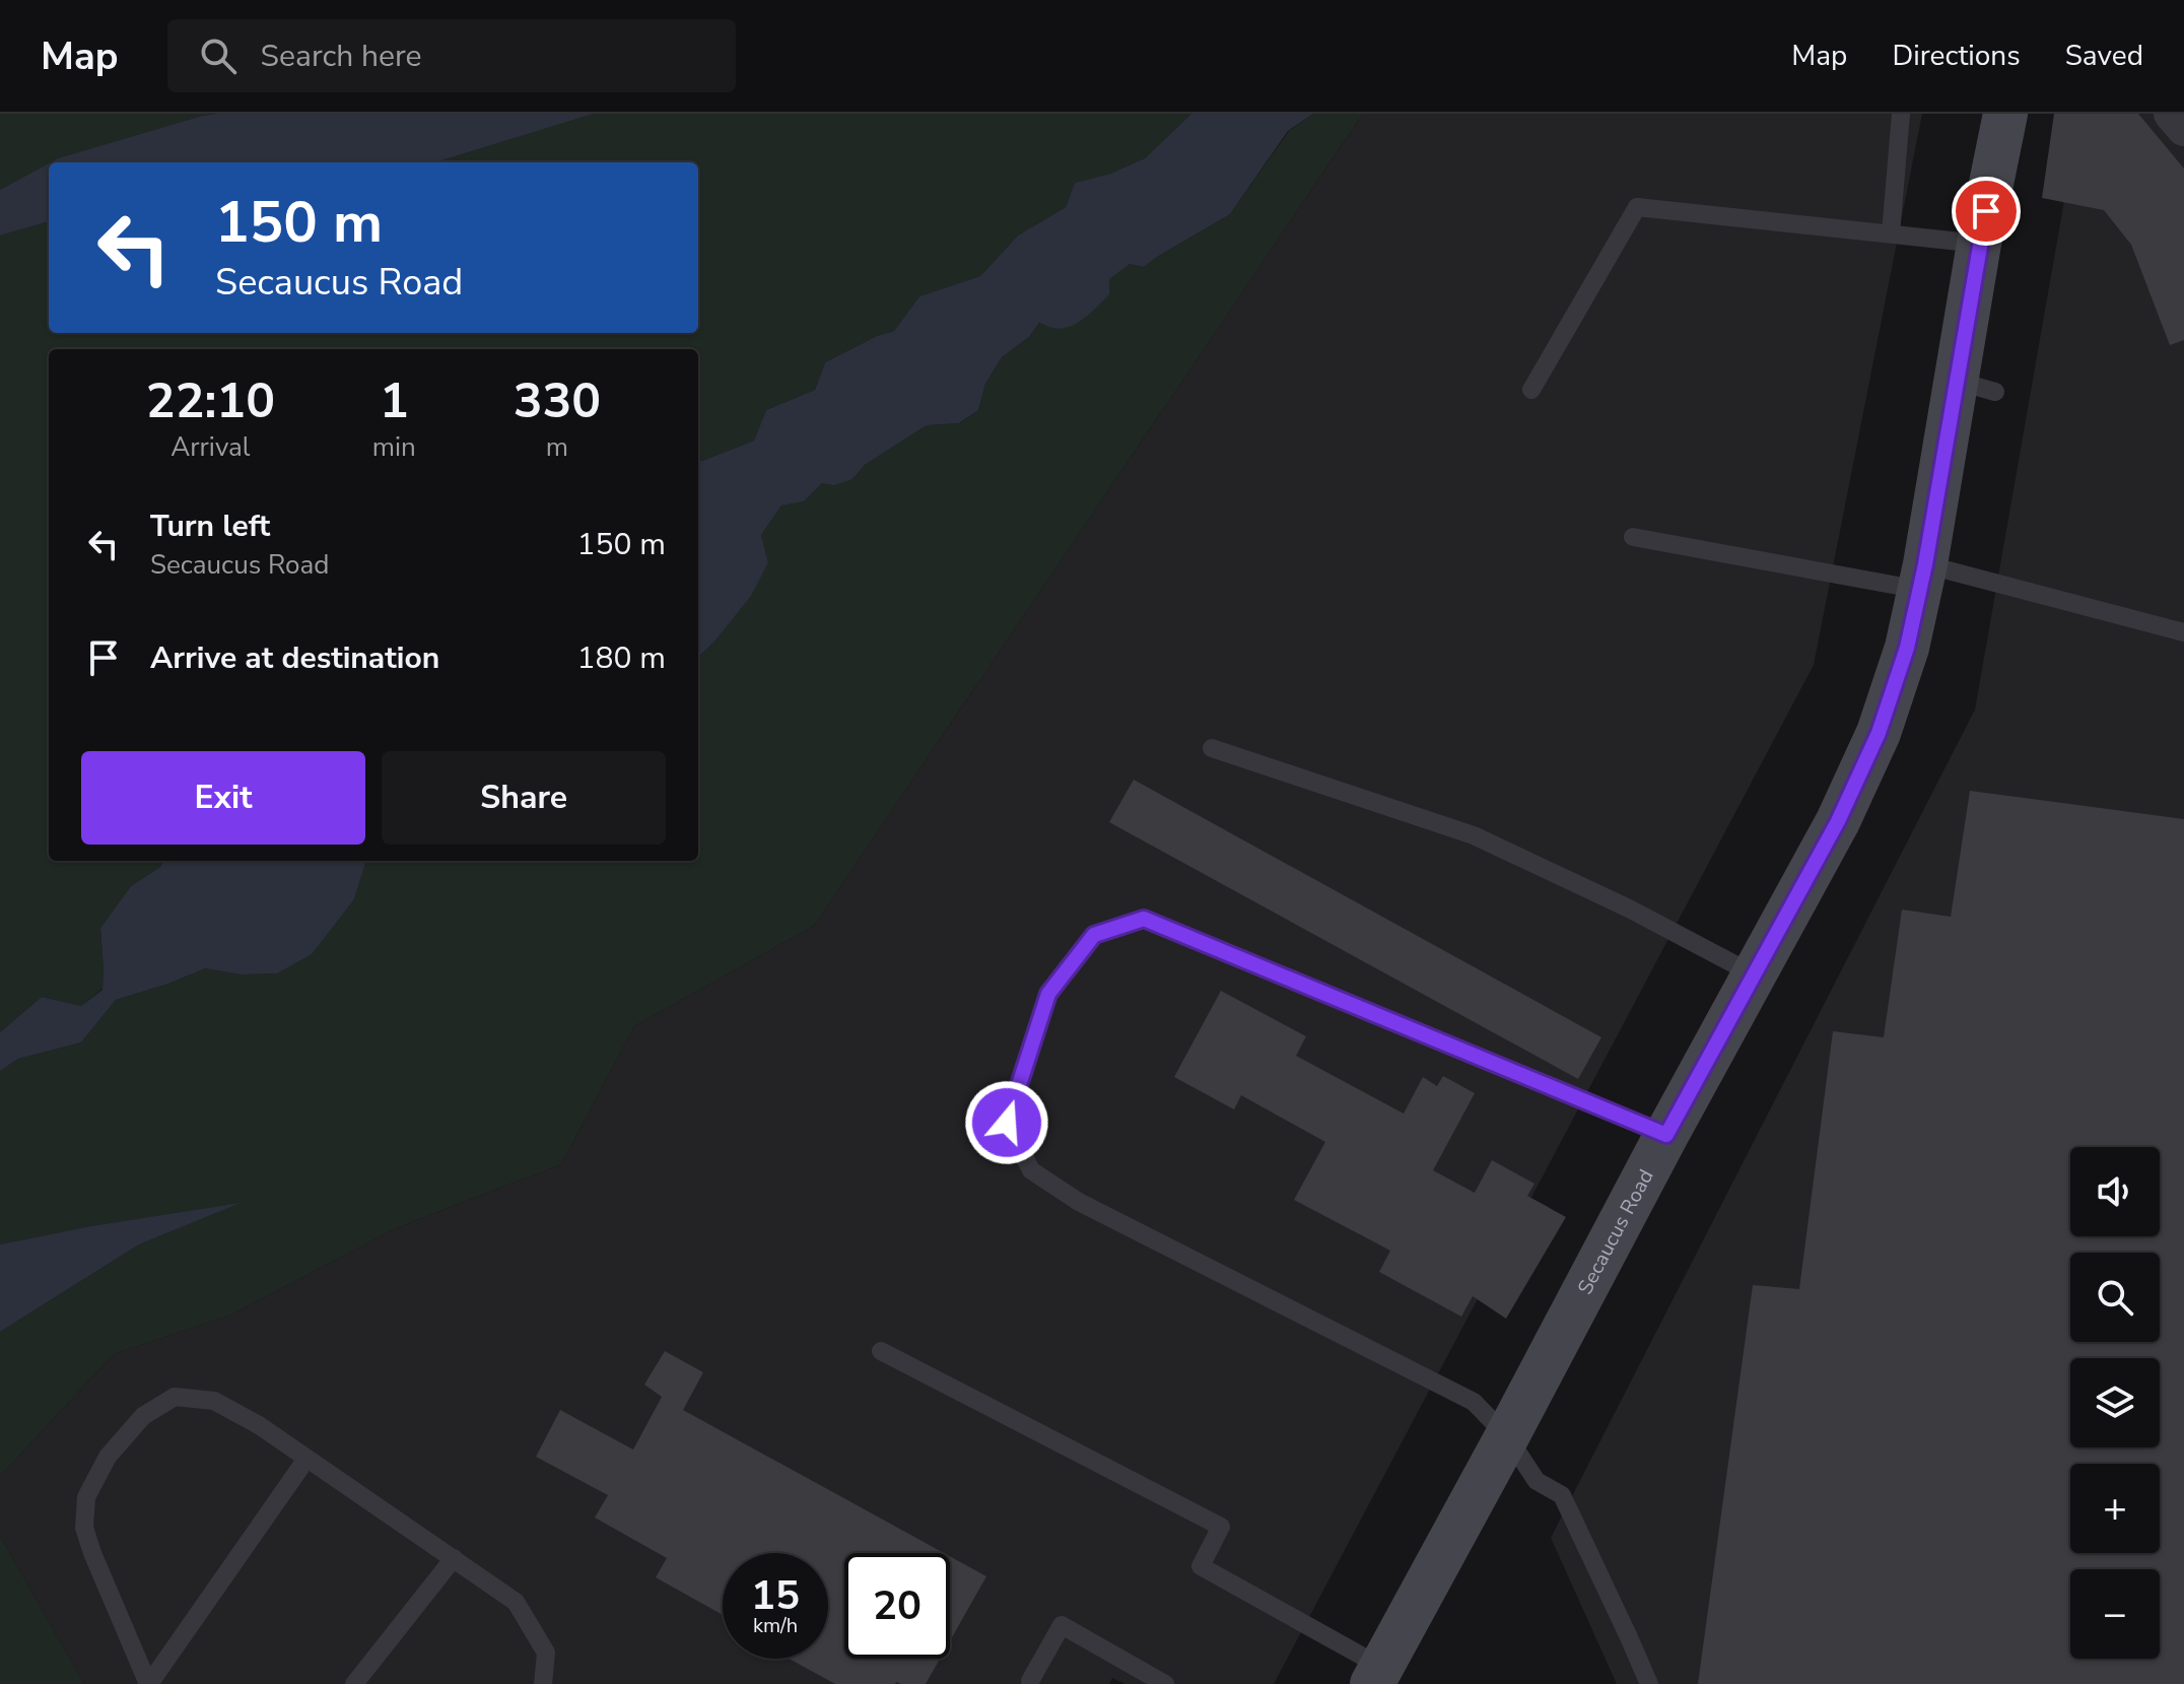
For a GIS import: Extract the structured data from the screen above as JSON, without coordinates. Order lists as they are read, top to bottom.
{
  "streets": {
    "main road": ["Secaucus Road"]
  },
  "page": {
    "header": "Map",
    "search": "Search here",
    "nav": ["Map", "Directions", "Saved"],
    "turn": ["150 m", "Secaucus Road"],
    "eta": [
      "22:10",
      "Arrival",
      "1",
      "min",
      "330",
      "m"
    ],
    "list": [
      {
        "name": "Turn left",
        "note": "Secaucus Road",
        "value": "150 m"
      },
      {
        "name": "Arrive at destination",
        "value": "180 m"
      }
    ],
    "buttons": ["Exit", "Share"],
    "map_buttons": ["+", "−"],
    "speed": "15 km/h",
    "limit": "20"
  }
}
